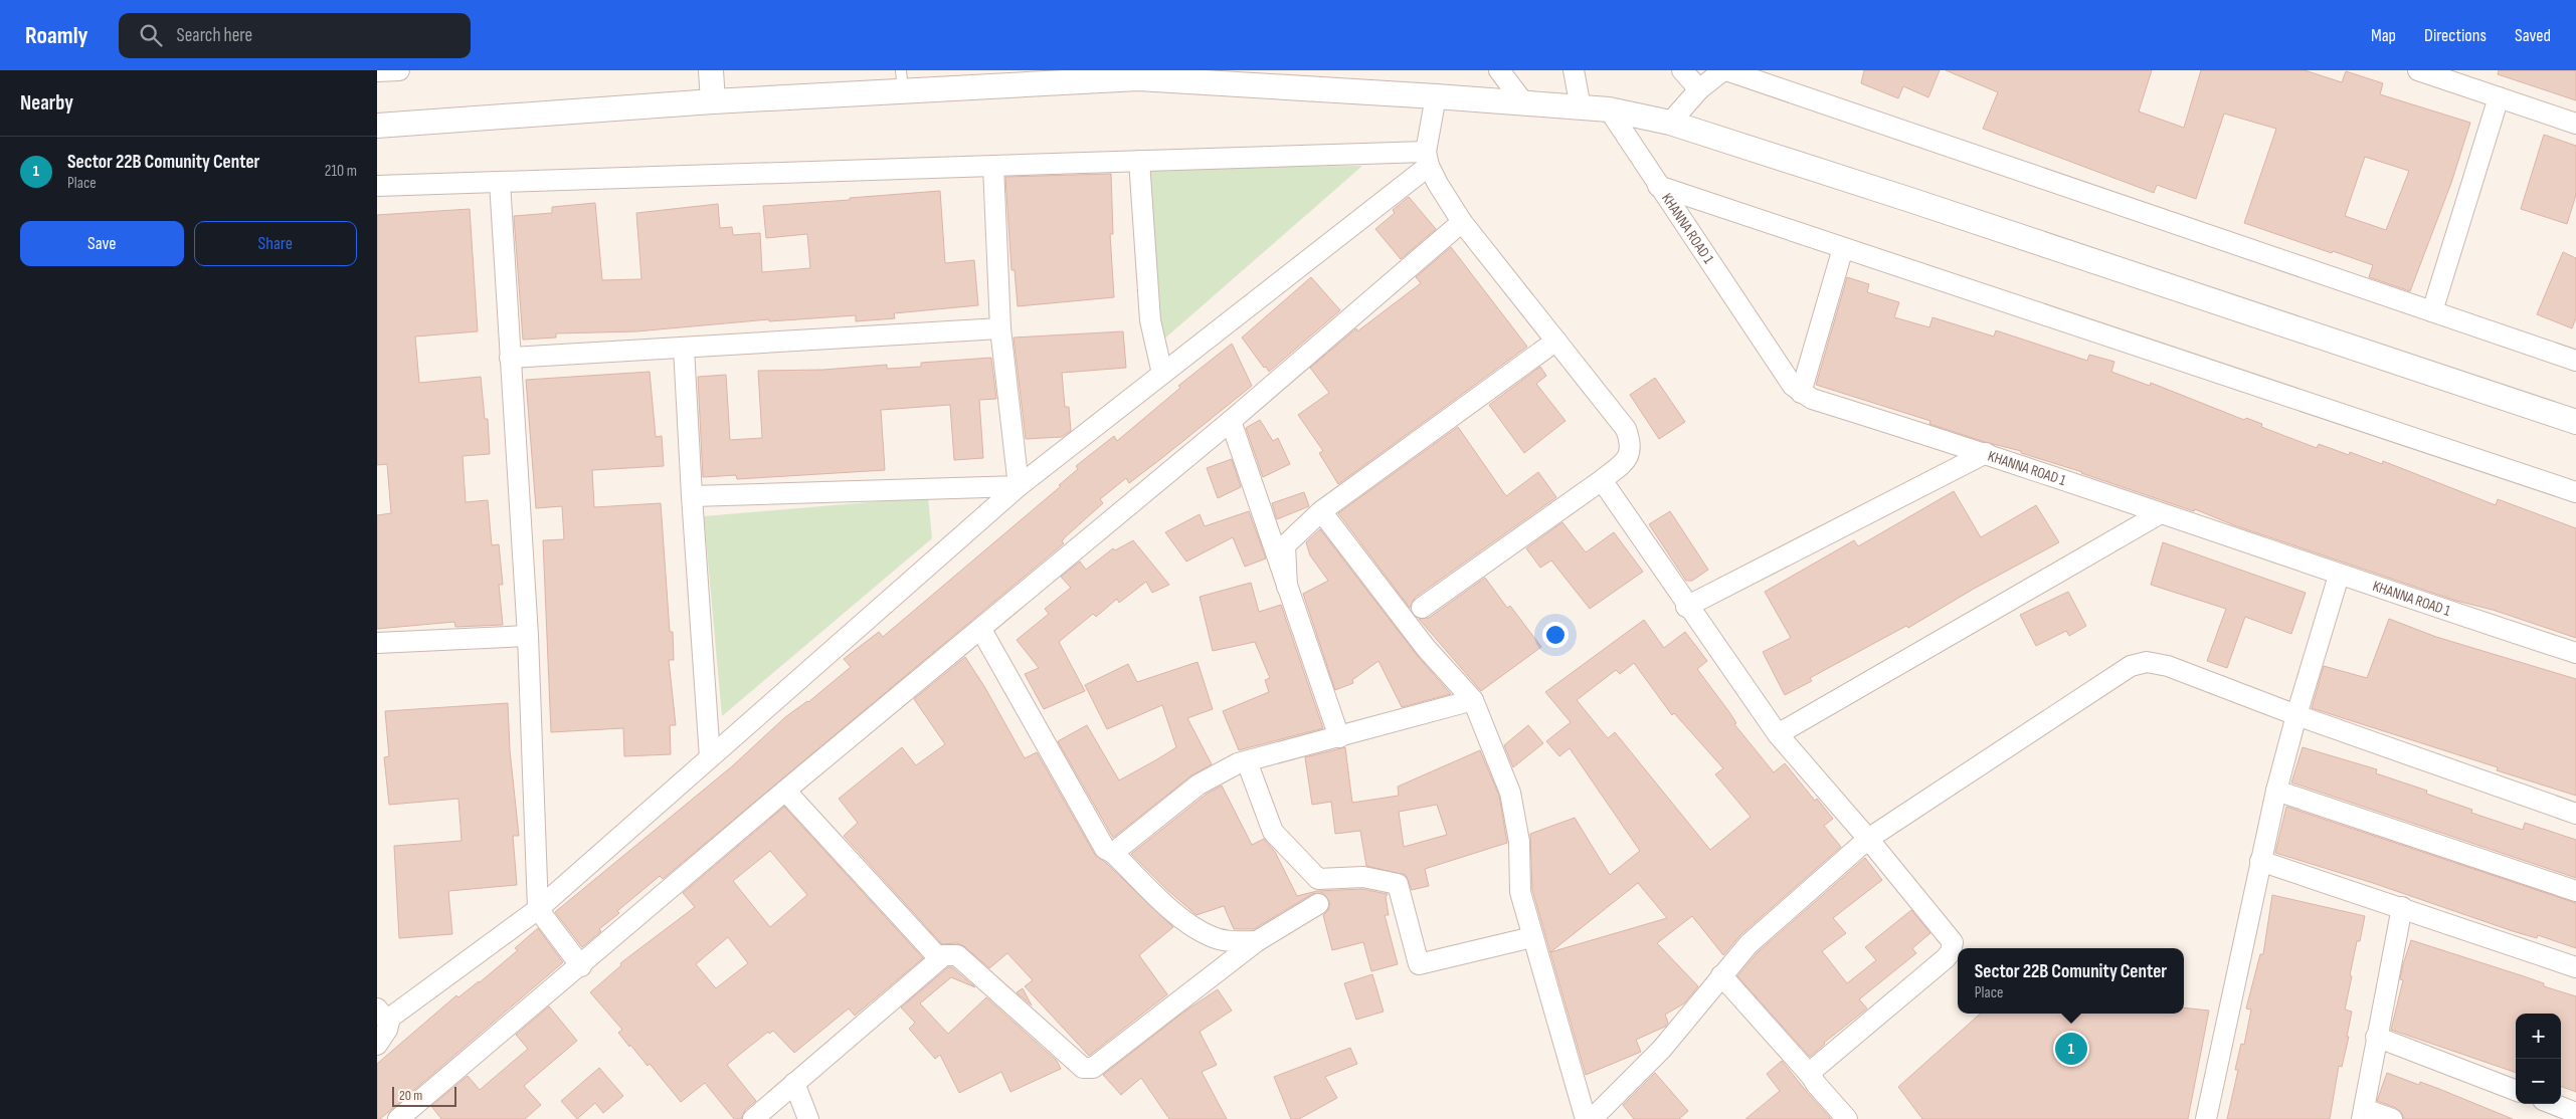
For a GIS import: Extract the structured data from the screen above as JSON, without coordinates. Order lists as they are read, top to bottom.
{
  "streets": {
    "street": ["KHANNA ROAD 1"]
  },
  "scale_bar": "20 m",
  "page": {
    "header": "Roamly",
    "search": "Search here",
    "nav": ["Map", "Directions", "Saved"],
    "heading": "Nearby",
    "list": [
      {
        "mark": "1",
        "name": "Sector 22B Comunity Center",
        "note": "Place",
        "value": "210 m"
      }
    ],
    "buttons": ["Save", "Share"],
    "popup": ["Sector 22B Comunity Center", "Place"],
    "map_buttons": ["+", "−"],
    "pins": "1",
    "scale": "20 m"
  }
}
